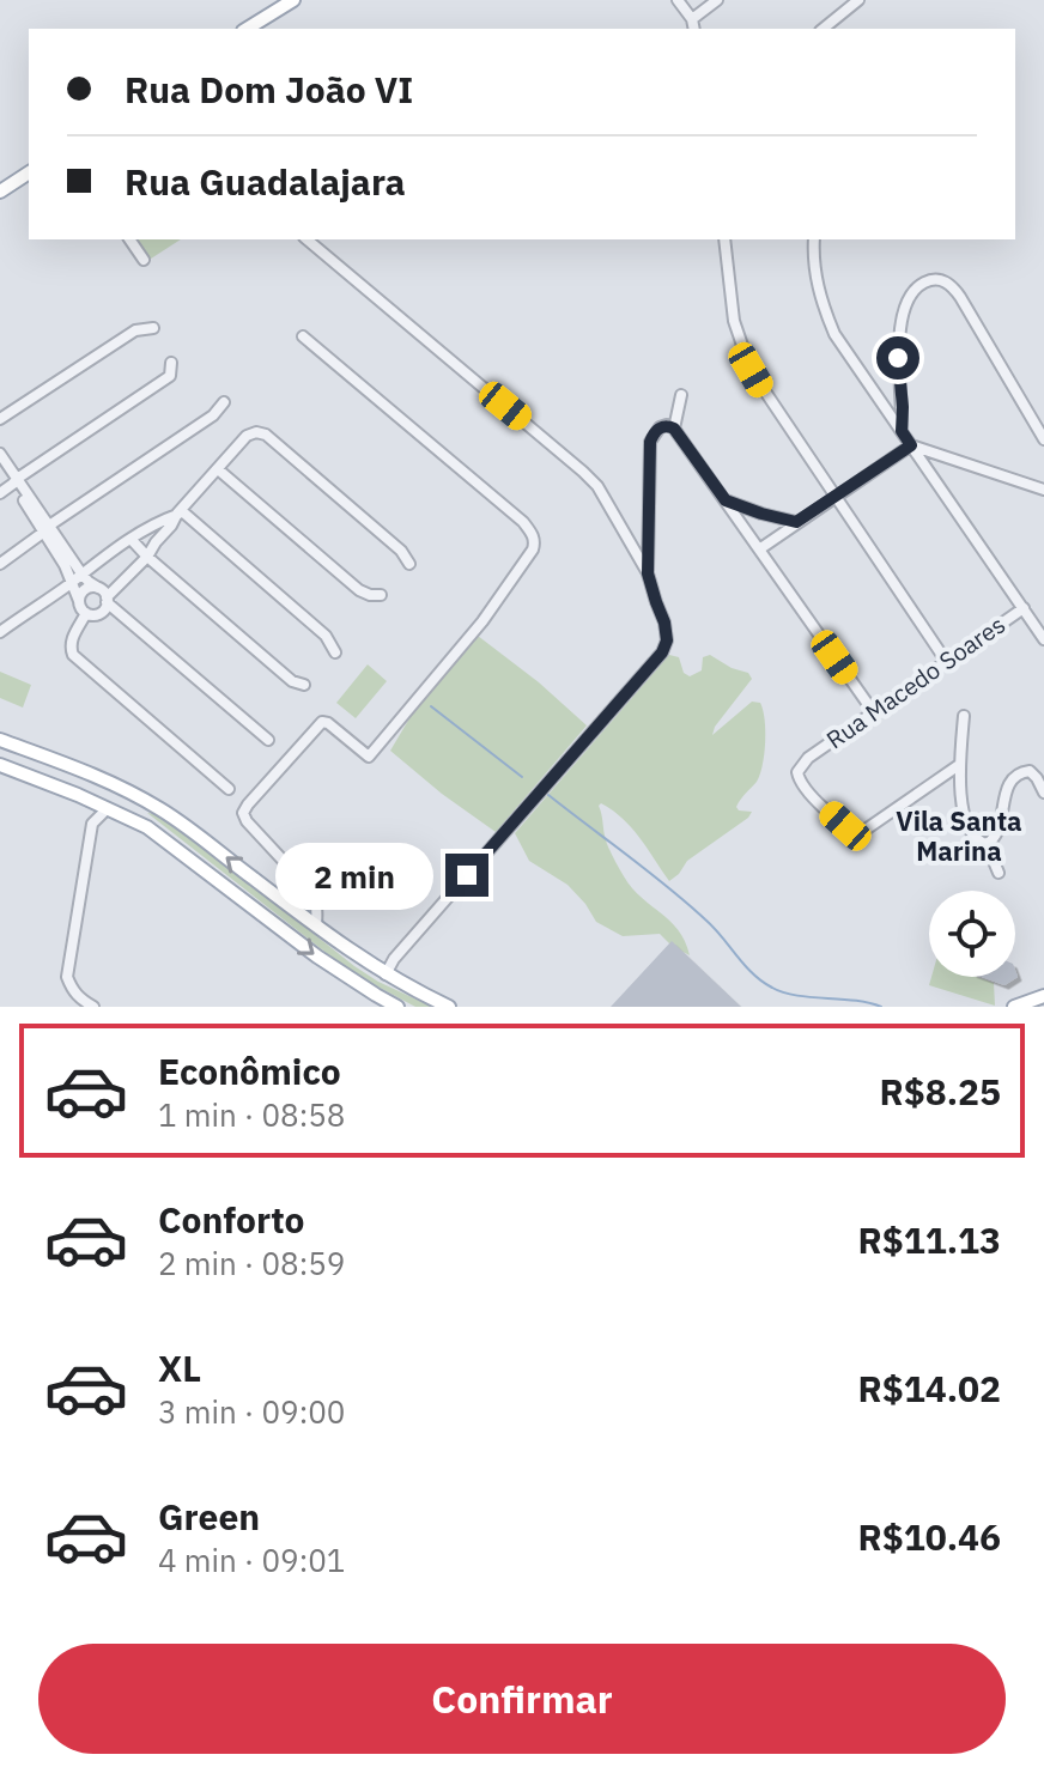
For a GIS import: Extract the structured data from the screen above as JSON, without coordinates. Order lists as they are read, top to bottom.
{
  "streets": {
    "street": ["Rua Macedo Soares"]
  },
  "districts": ["Vila Santa Marina"],
  "page": {
    "banner": ["Rua Dom João VI", "Rua Guadalajara"],
    "bubble": "2 min",
    "list": [
      {
        "name": "Econômico",
        "note": "1 min · 08:58",
        "value": "R$8.25"
      },
      {
        "name": "Conforto",
        "note": "2 min · 08:59",
        "value": "R$11.13"
      },
      {
        "name": "XL",
        "note": "3 min · 09:00",
        "value": "R$14.02"
      },
      {
        "name": "Green",
        "note": "4 min · 09:01",
        "value": "R$10.46"
      }
    ],
    "buttons": "Confirmar"
  }
}
